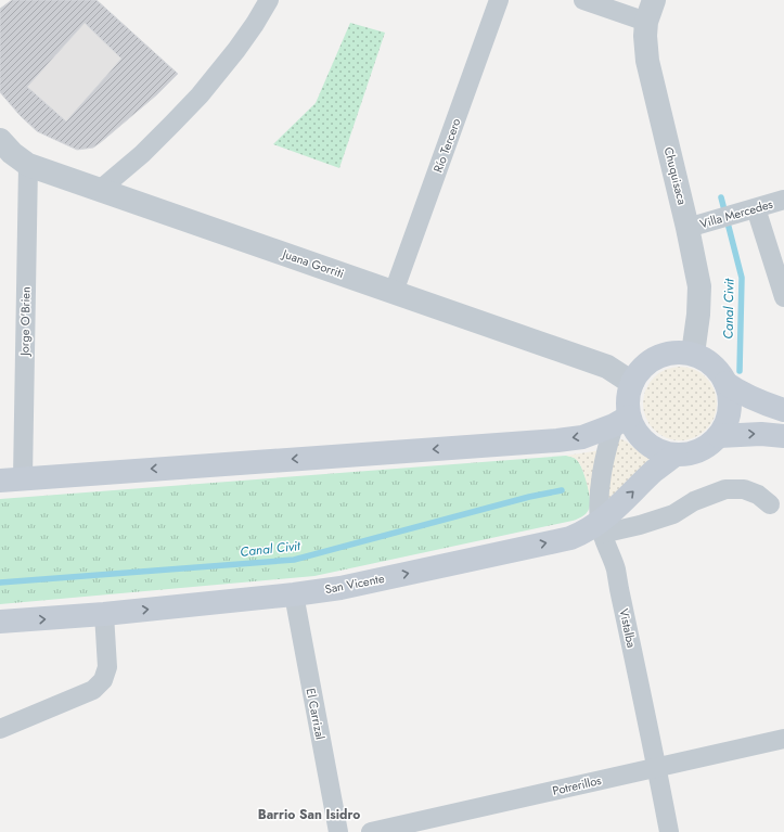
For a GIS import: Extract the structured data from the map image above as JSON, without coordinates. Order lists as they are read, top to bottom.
{
  "streets": {
    "main road": ["San Vicente"],
    "street": [
      "Río Tercero",
      "Chuquisaca",
      "Villa Mercedes",
      "Juana Gorriti",
      "Jorge O'Brien",
      "Vistalba",
      "El Carrizal",
      "Potrerillos"
    ]
  },
  "crossings": [
    ["Río Tercero", "Juana Gorriti"],
    ["Chuquisaca", "Villa Mercedes"],
    ["Chuquisaca", "Juana Gorriti"],
    ["Chuquisaca", "San Vicente"],
    ["Chuquisaca", "Vistalba"],
    ["Juana Gorriti", "Jorge O'Brien"],
    ["Juana Gorriti", "San Vicente"],
    ["Juana Gorriti", "Vistalba"],
    ["San Vicente", "Vistalba"],
    ["San Vicente", "El Carrizal"],
    ["Vistalba", "Potrerillos"]
  ],
  "districts": ["Barrio San Isidro"],
  "water": ["Canal Civit"]
}
